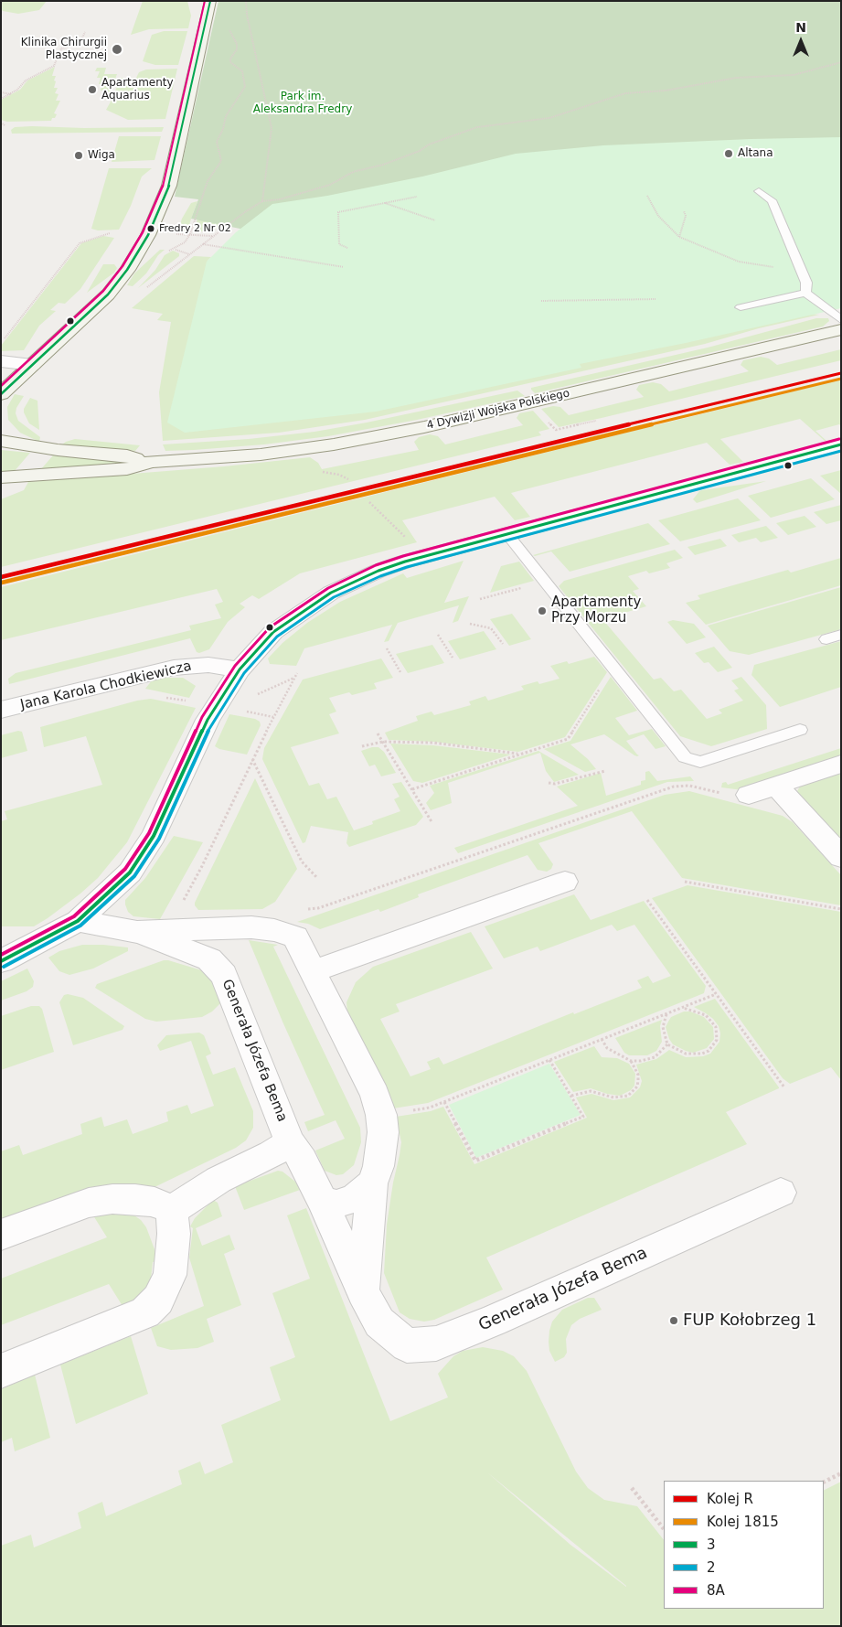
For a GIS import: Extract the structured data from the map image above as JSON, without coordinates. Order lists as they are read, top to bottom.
{
  "streets": {
    "street": ["4 Dywizji Wojska Polskiego", "Jana Karola Chodkiewicza", "Generała Józefa Bema"]
  },
  "parks": ["Park im. Aleksandra Fredry"],
  "places": [
    "Klinika Chirurgii Plastycznej",
    "Apartamenty Aquarius",
    "Altana",
    "Wiga",
    "Fredry 2 Nr 02",
    "Apartamenty Przy Morzu",
    "FUP Kołobrzeg 1"
  ],
  "lines": [
    "transit line 3",
    "transit line 8A",
    "rail line R",
    "rail line 1815",
    "transit line 2"
  ],
  "legend": [
    "Kolej R",
    "Kolej 1815",
    "3",
    "2",
    "8A"
  ],
  "north": "top"
}
